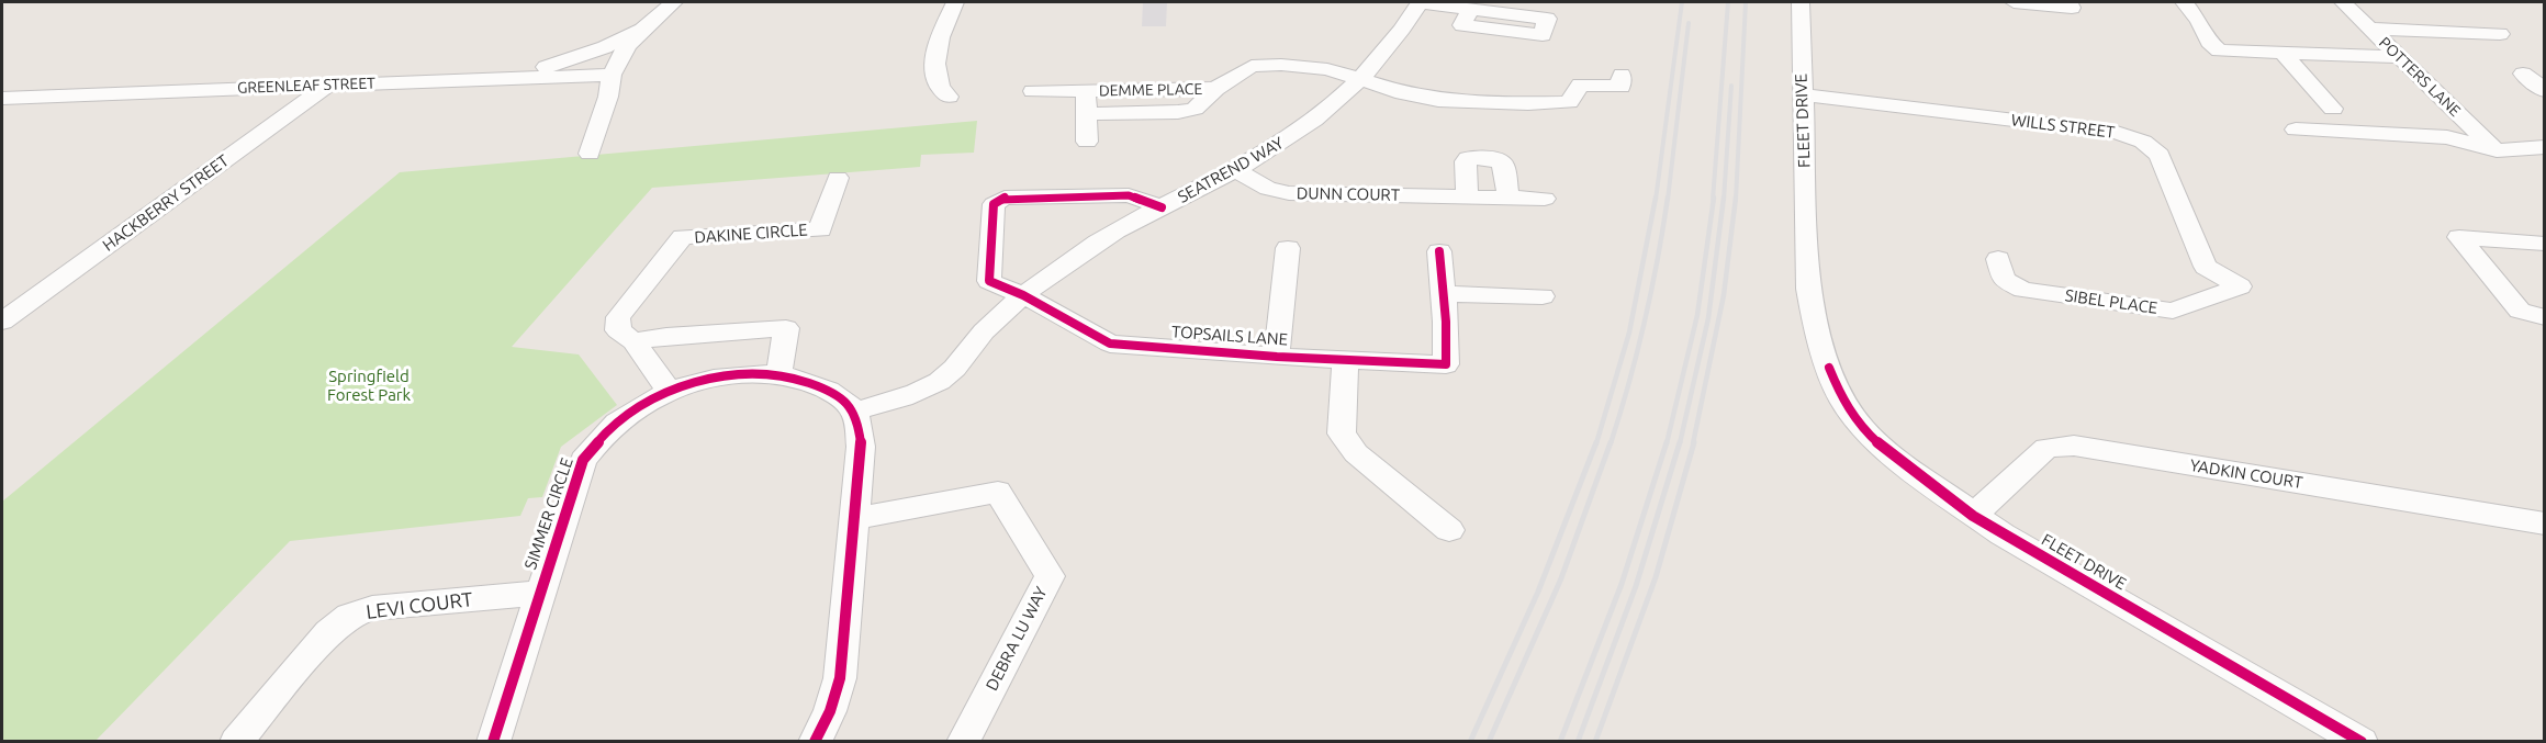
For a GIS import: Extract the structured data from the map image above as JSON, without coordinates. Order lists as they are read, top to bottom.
{
  "streets": {
    "street": [
      "POTTERS LANE",
      "GREENLEAF STREET",
      "DEMME PLACE",
      "FLEET DRIVE",
      "WILLS STREET",
      "SEATREND WAY",
      "DUNN COURT",
      "HACKBERRY STREET",
      "DAKINE CIRCLE",
      "SIBEL PLACE",
      "TOPSAILS LANE",
      "YADKIN COURT",
      "SIMMER CIRCLE",
      "LEVI COURT",
      "DEBRA LU WAY"
    ]
  },
  "crossings": [
    ["GREENLEAF STREET", "HACKBERRY STREET"],
    ["DEMME PLACE", "SEATREND WAY"],
    ["FLEET DRIVE", "WILLS STREET"],
    ["FLEET DRIVE", "YADKIN COURT"],
    ["WILLS STREET", "SIBEL PLACE"],
    ["SEATREND WAY", "DUNN COURT"],
    ["SEATREND WAY", "TOPSAILS LANE"],
    ["SEATREND WAY", "SIMMER CIRCLE"],
    ["DAKINE CIRCLE", "SIMMER CIRCLE"],
    ["SIMMER CIRCLE", "LEVI COURT"]
  ],
  "parks": ["Springfield Forest Park"]
}
